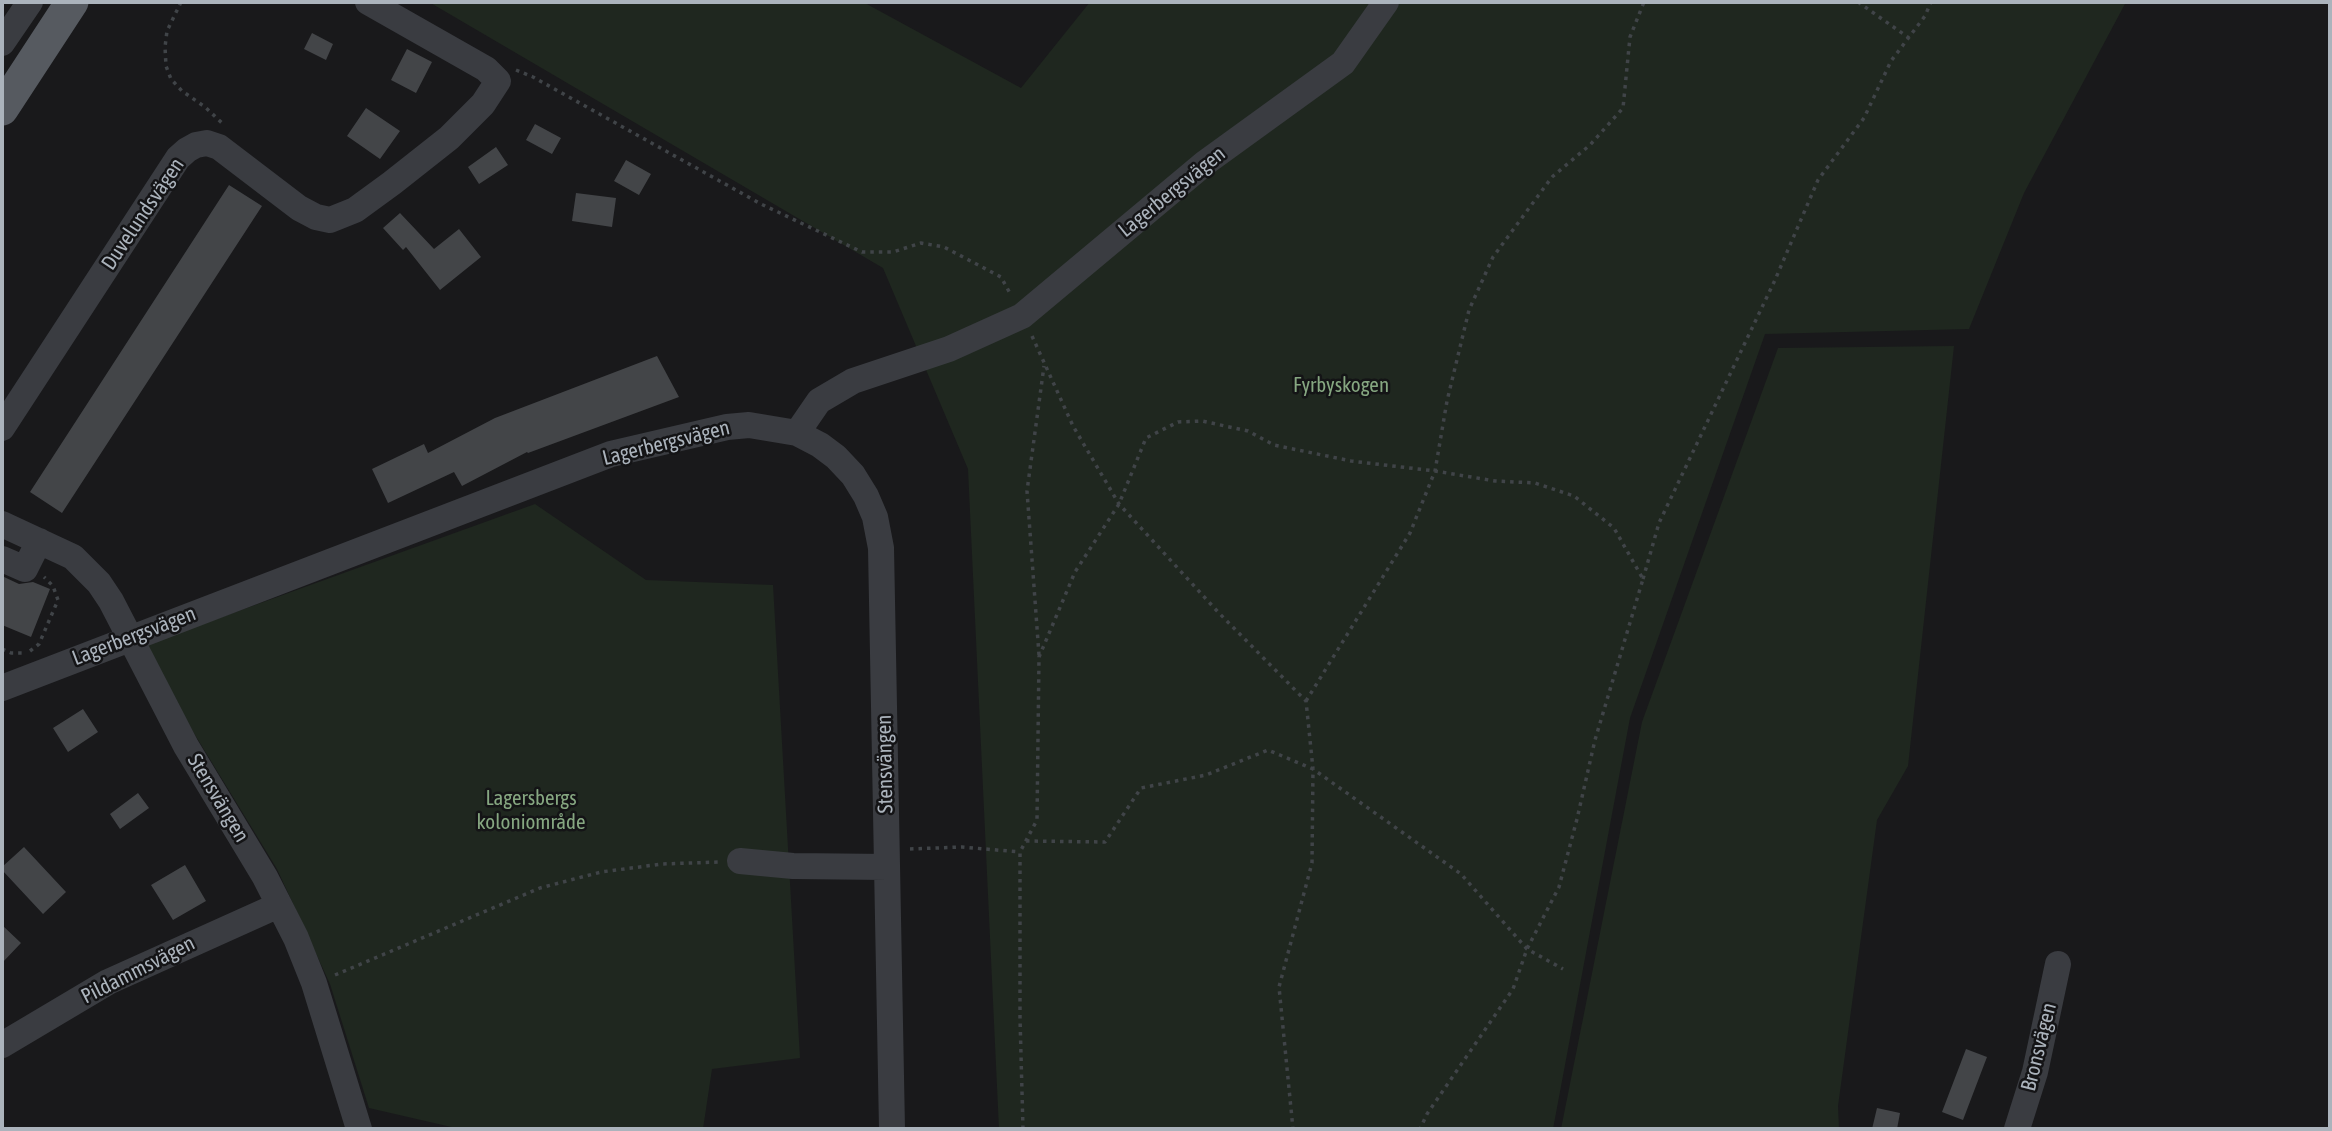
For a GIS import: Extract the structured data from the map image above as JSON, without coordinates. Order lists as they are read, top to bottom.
{
  "streets": {
    "street": [
      "Lagerbergsvägen",
      "Duvelundsvägen",
      "Stensvängen",
      "Pildammsvägen",
      "Bronsvägen"
    ]
  },
  "crossings": [
    ["Lagerbergsvägen", "Stensvängen"],
    ["Stensvängen", "Pildammsvägen"]
  ],
  "parks": ["Fyrbyskogen", "Lagersbergs koloniområde"]
}
